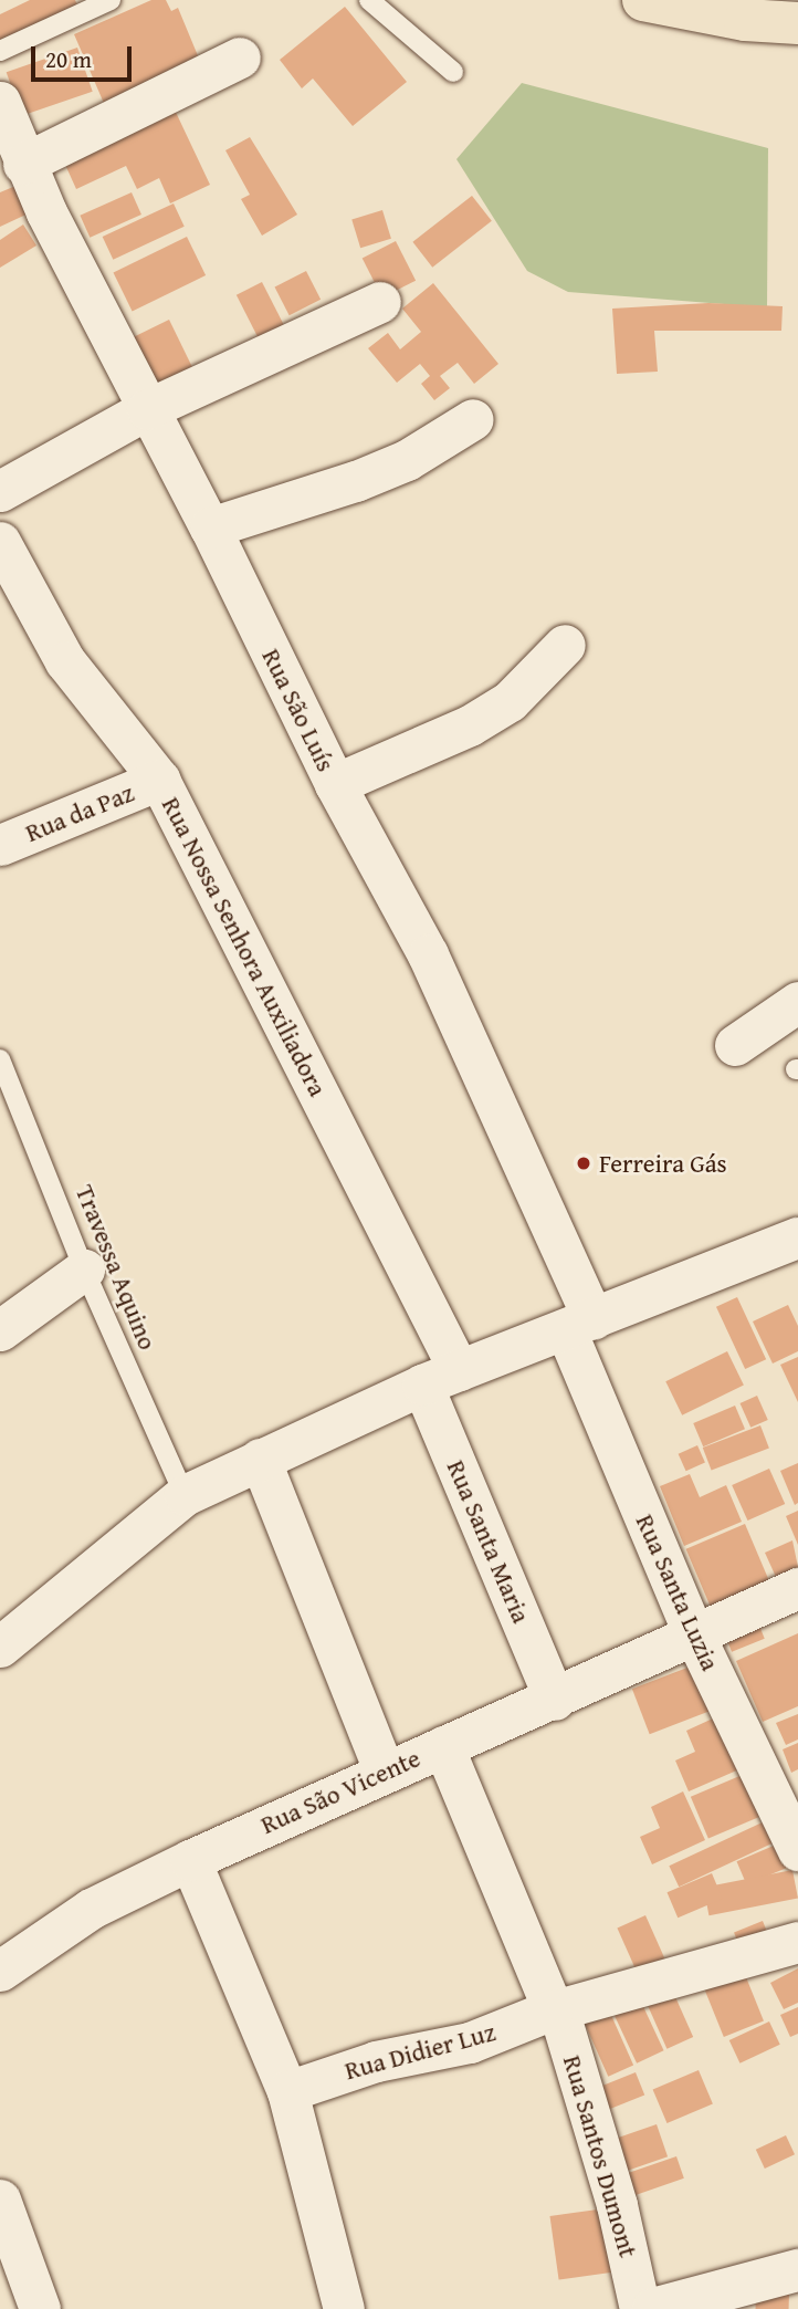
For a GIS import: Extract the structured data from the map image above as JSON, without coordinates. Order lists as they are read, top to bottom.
{
  "streets": {
    "street": [
      "Rua São Luís",
      "Rua da Paz",
      "Rua Nossa Senhora Auxiliadora",
      "Rua Santa Maria",
      "Rua Santa Luzia",
      "Rua São Vicente",
      "Rua Didier Luz",
      "Rua Santos Dumont"
    ],
    "lane": ["Travessa Aquino"]
  },
  "crossings": [
    ["Rua São Luís", "Rua Santa Luzia"],
    ["Rua da Paz", "Rua Nossa Senhora Auxiliadora"],
    ["Rua Nossa Senhora Auxiliadora", "Rua Santa Maria"],
    ["Rua Santa Maria", "Rua São Vicente"],
    ["Rua Santa Luzia", "Rua São Vicente"],
    ["Rua Didier Luz", "Rua Santos Dumont"]
  ],
  "places": ["Ferreira Gás"],
  "scale_bar": "20 m"
}
